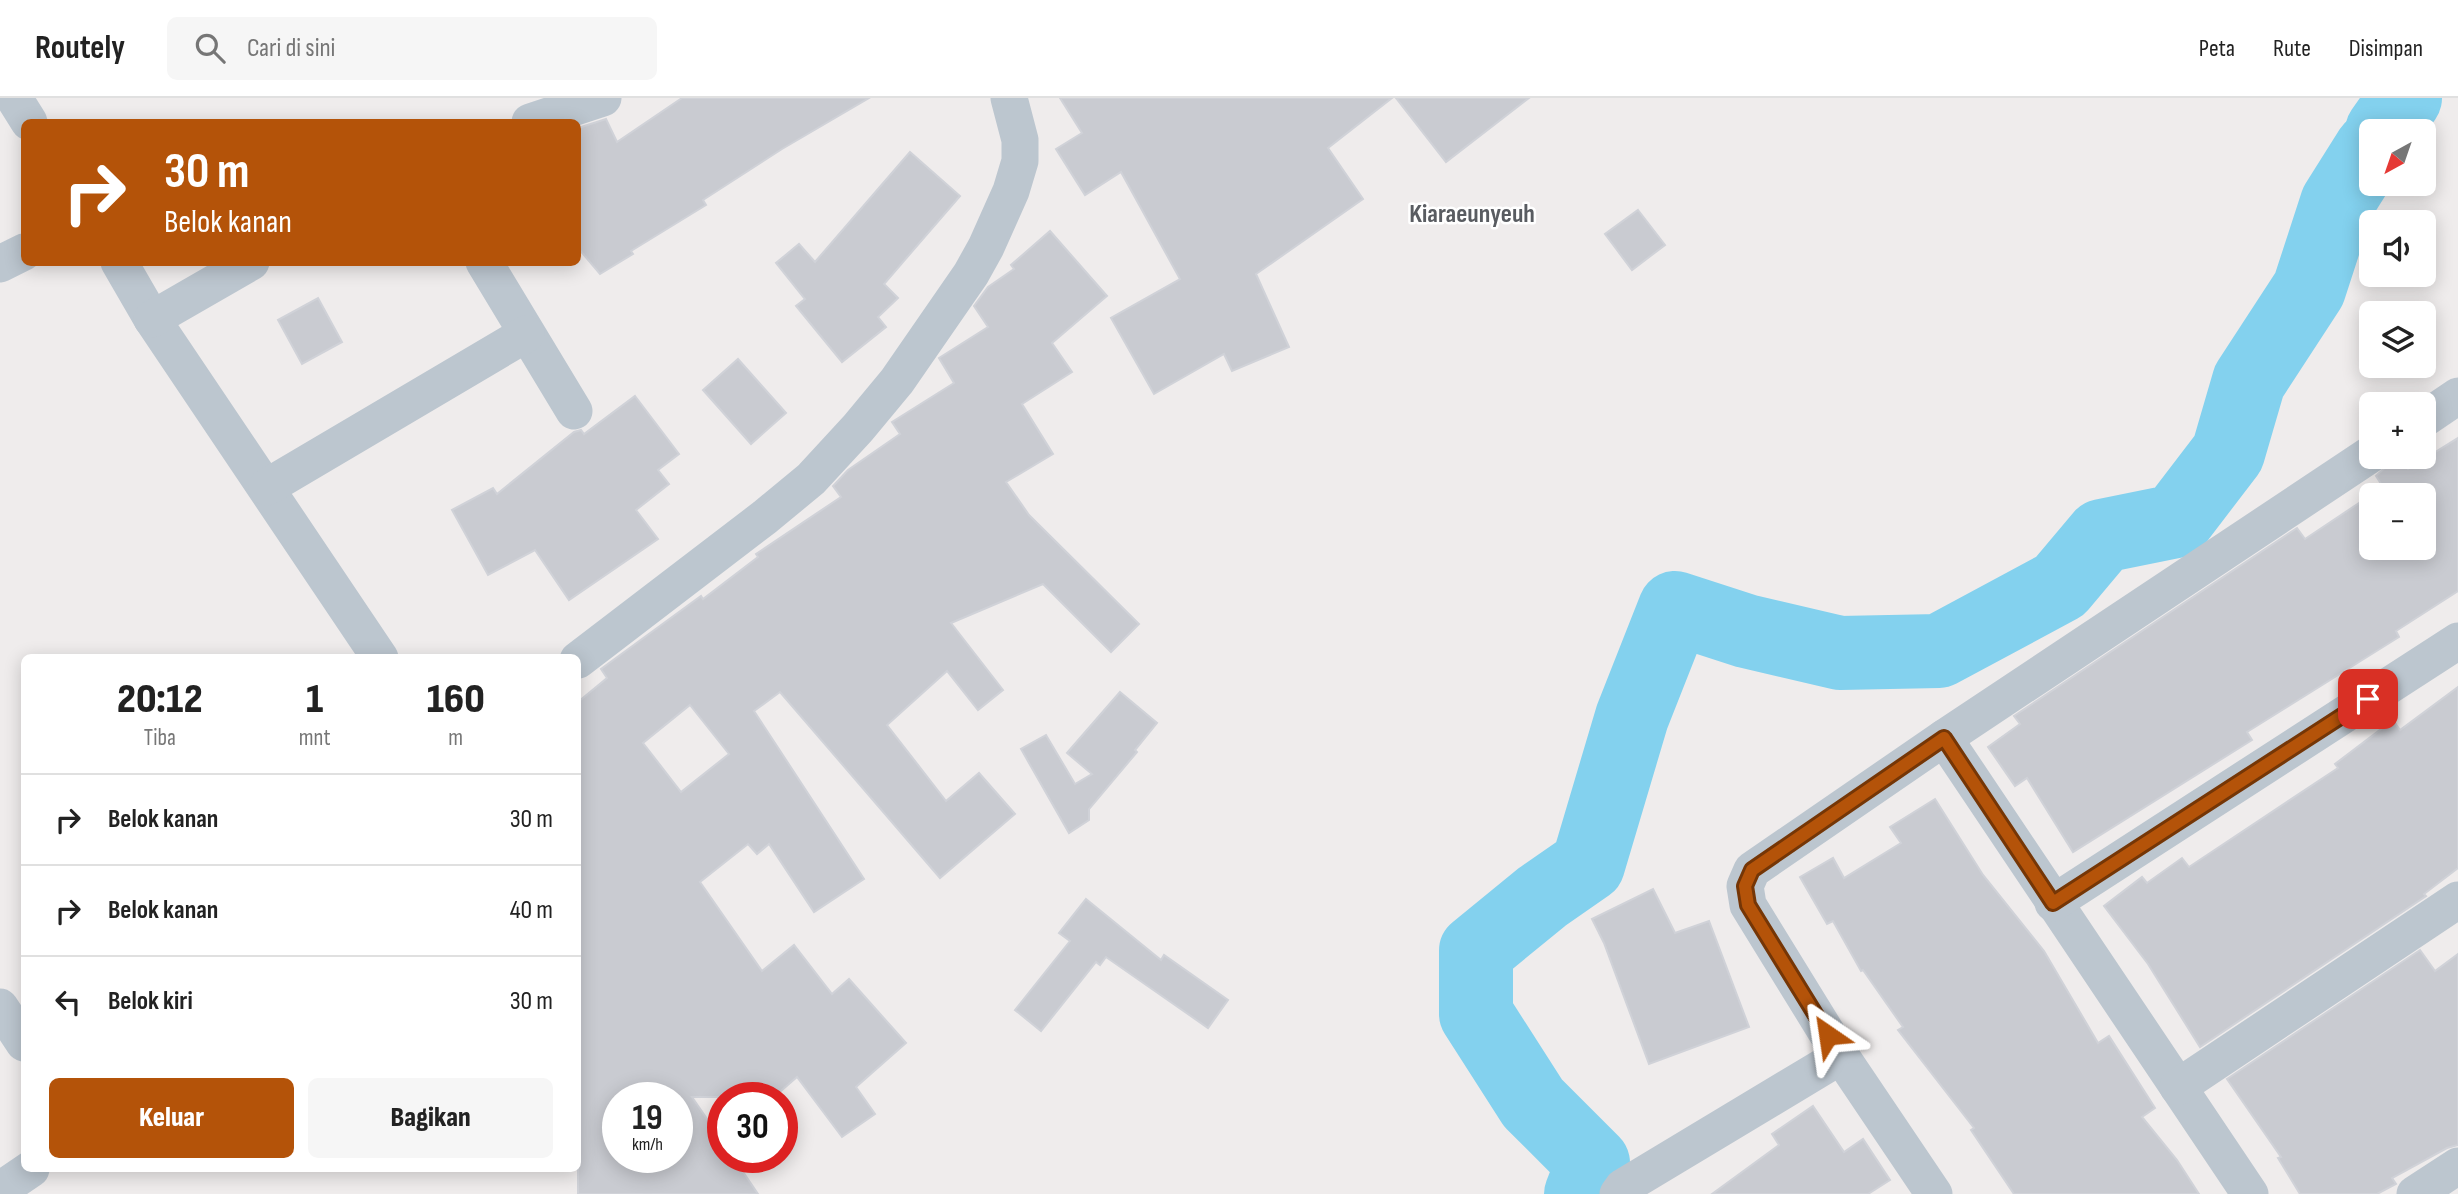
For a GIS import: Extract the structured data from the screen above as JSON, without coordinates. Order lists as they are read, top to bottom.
{
  "districts": ["Kiaraeunyeuh"],
  "north": "bottom left",
  "page": {
    "header": "Routely",
    "search": "Cari di sini",
    "nav": ["Peta", "Rute", "Disimpan"],
    "map_buttons": ["+", "−"],
    "turn": ["30 m", "Belok kanan"],
    "eta": [
      "20:12",
      "Tiba",
      "1",
      "mnt",
      "160",
      "m"
    ],
    "list": [
      {
        "name": "Belok kanan",
        "value": "30 m"
      },
      {
        "name": "Belok kanan",
        "value": "40 m"
      },
      {
        "name": "Belok kiri",
        "value": "30 m"
      }
    ],
    "buttons": ["Keluar", "Bagikan"],
    "speed": "19 km/h",
    "limit": "30"
  }
}
